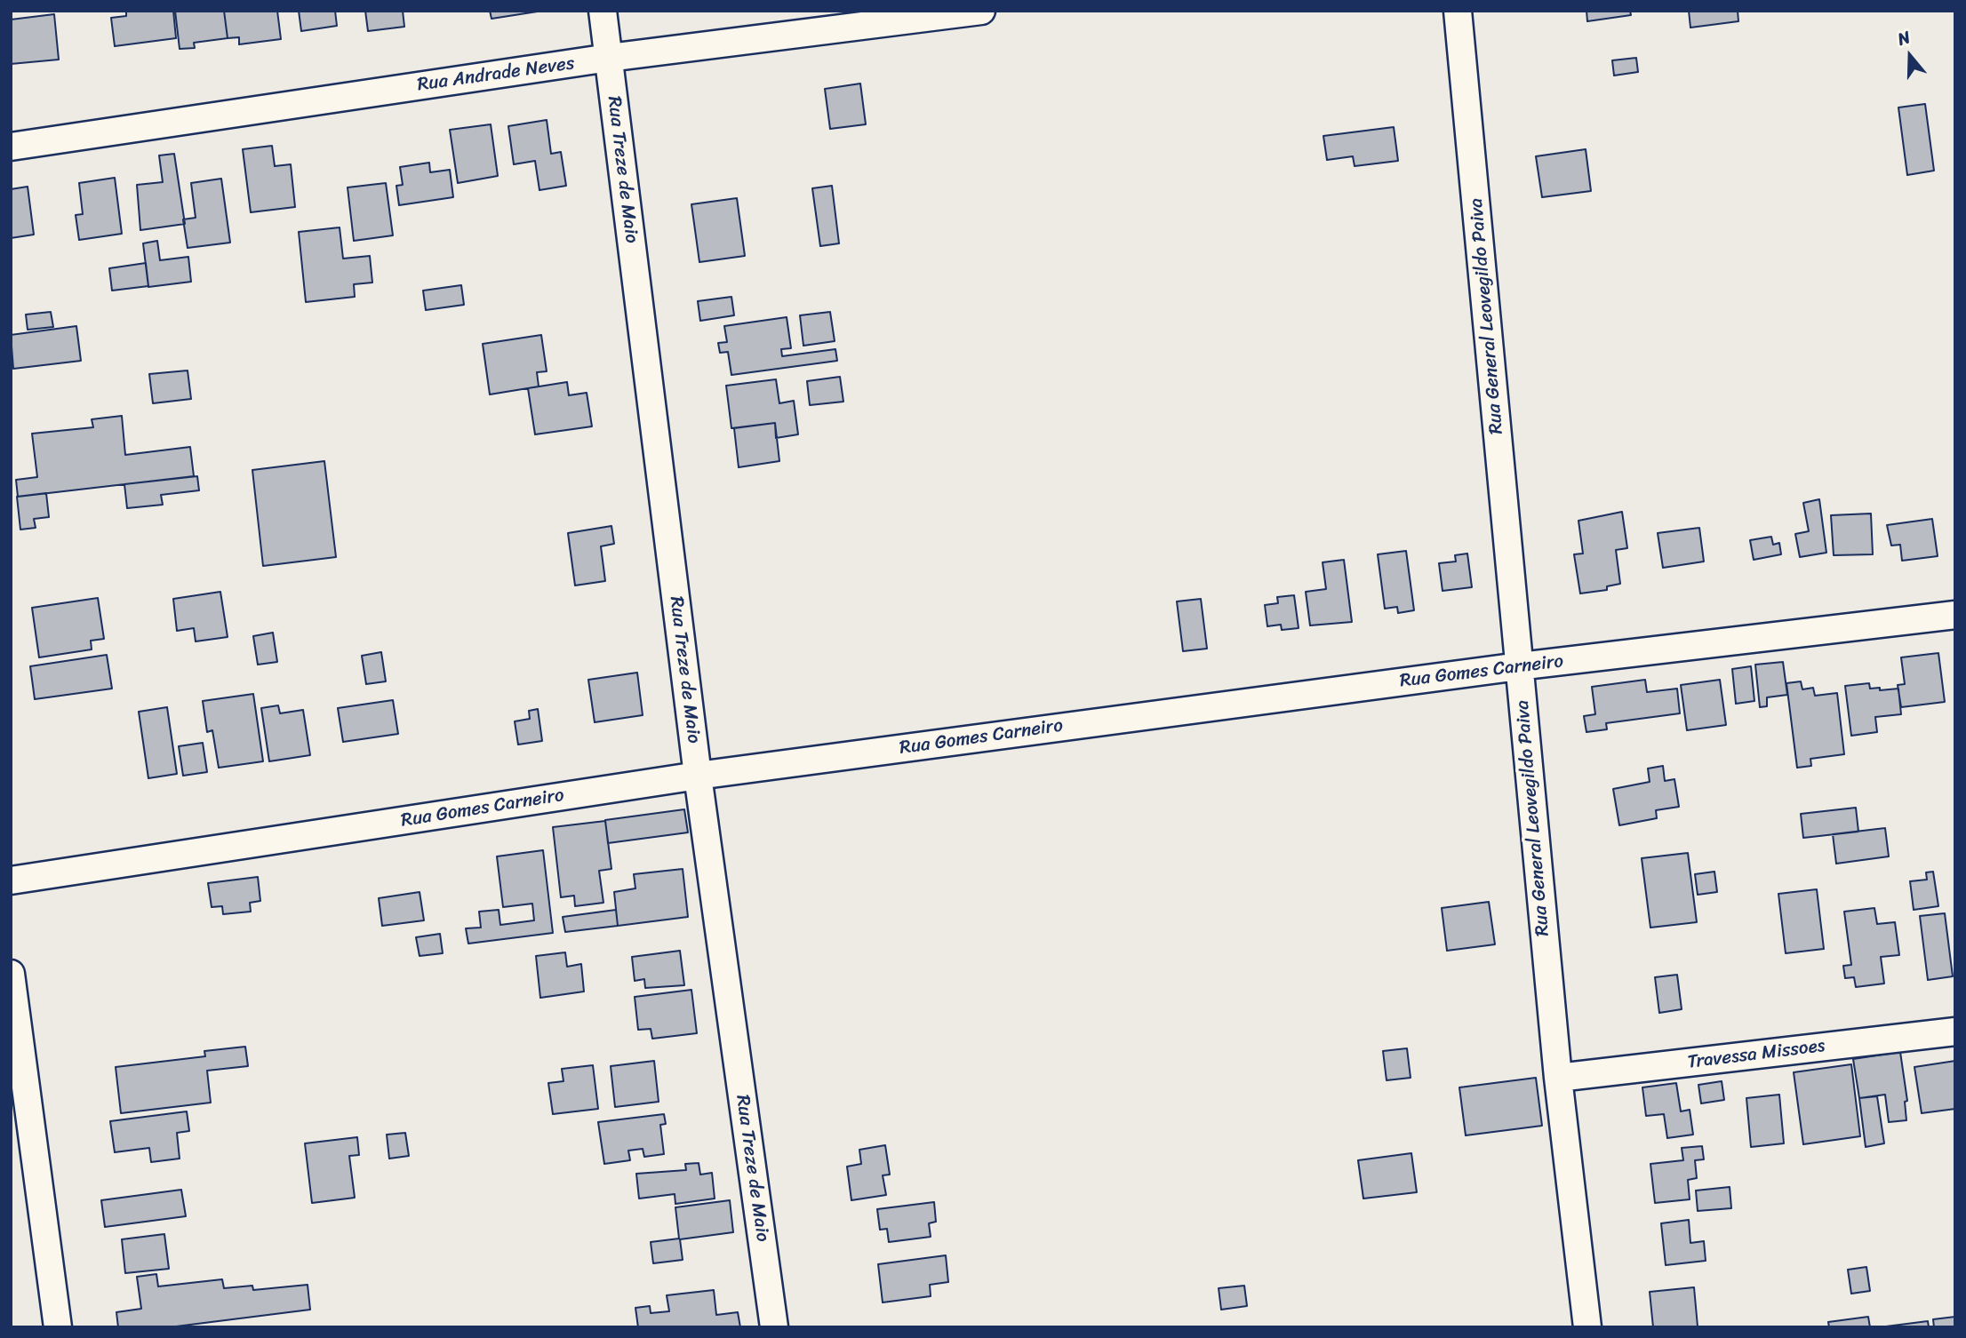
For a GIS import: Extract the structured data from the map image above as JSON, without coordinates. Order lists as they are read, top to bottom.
{
  "streets": {
    "street": [
      "Rua Andrade Neves",
      "Rua Treze de Maio",
      "Rua General Leovegildo Paiva",
      "Rua Gomes Carneiro",
      "Travessa Missoes"
    ]
  },
  "crossings": [
    ["Rua Andrade Neves", "Rua Treze de Maio"],
    ["Rua Treze de Maio", "Rua Gomes Carneiro"],
    ["Rua General Leovegildo Paiva", "Rua Gomes Carneiro"],
    ["Rua General Leovegildo Paiva", "Travessa Missoes"]
  ],
  "north": "top"
}
